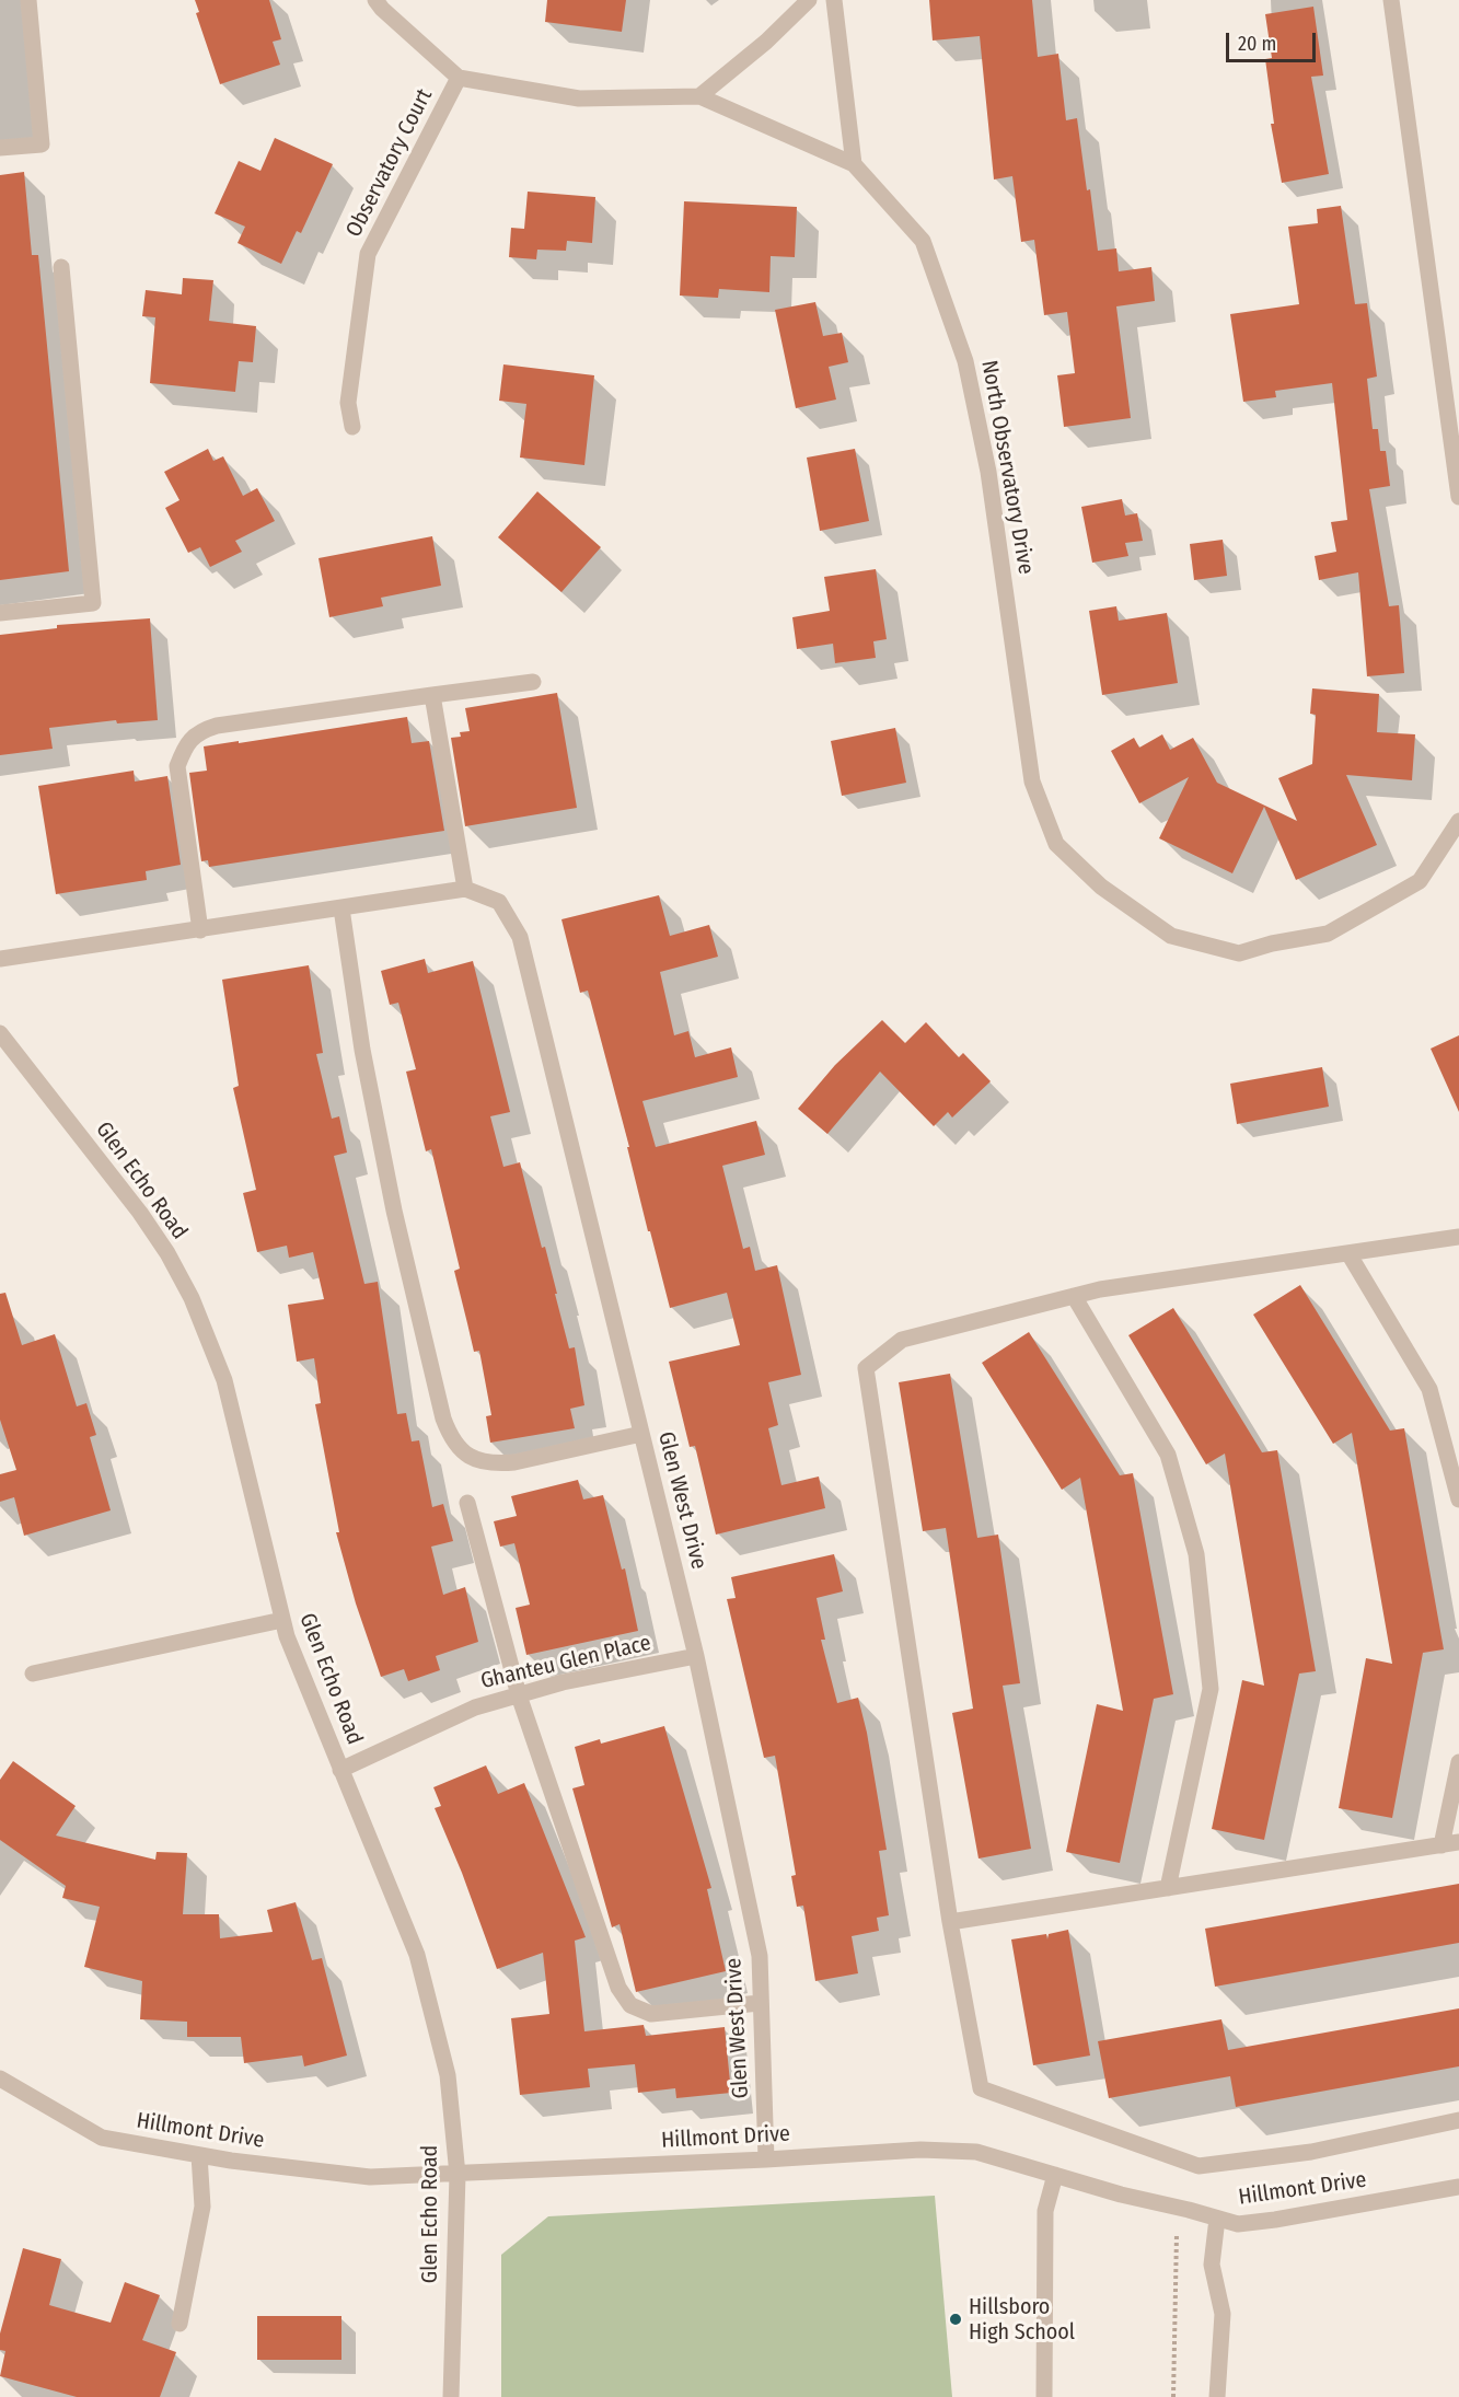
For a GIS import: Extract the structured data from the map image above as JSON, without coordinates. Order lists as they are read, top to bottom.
{
  "streets": {
    "street": [
      "Observatory Court",
      "North Observatory Drive",
      "Glen Echo Road",
      "Glen West Drive",
      "Ghanteu Glen Place",
      "Hillmont Drive"
    ]
  },
  "crossings": [
    ["Observatory Court", "North Observatory Drive"],
    ["Glen Echo Road", "Ghanteu Glen Place"],
    ["Glen Echo Road", "Hillmont Drive"],
    ["Glen West Drive", "Ghanteu Glen Place"],
    ["Glen West Drive", "Hillmont Drive"]
  ],
  "places": ["Hillsboro High School"],
  "scale_bar": "20 m"
}
